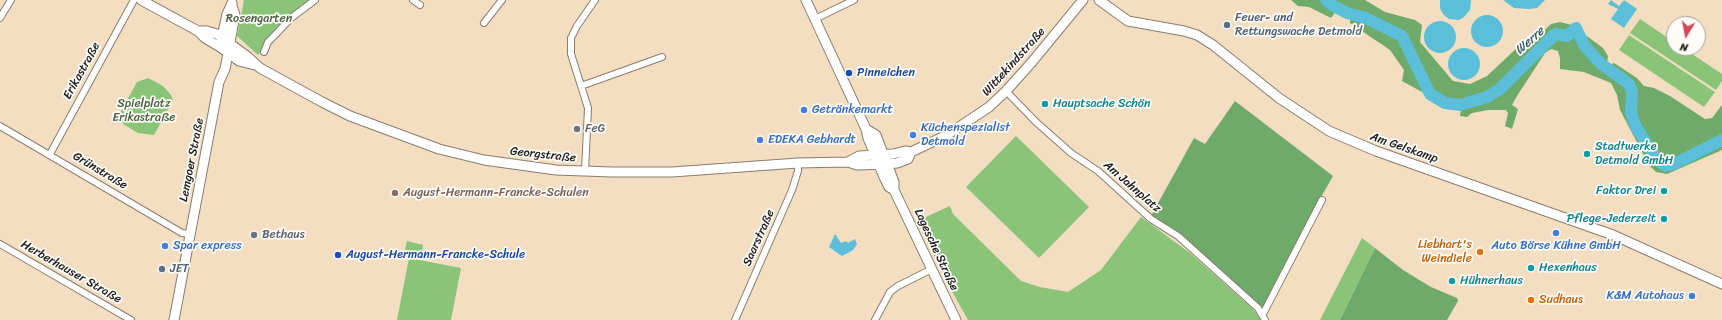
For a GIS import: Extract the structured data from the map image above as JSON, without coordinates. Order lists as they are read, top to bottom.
{
  "streets": {
    "street": [
      "Wittekindstraße",
      "Erikastraße",
      "Am Gelskamp",
      "Georgstraße",
      "Lemgoer Straße",
      "Grünstraße",
      "Am Jahnplatz",
      "Saarstraße",
      "Lagesche Straße",
      "Herberhauser Straße"
    ]
  },
  "crossings": [
    ["Wittekindstraße", "Georgstraße"],
    ["Wittekindstraße", "Am Jahnplatz"],
    ["Wittekindstraße", "Lagesche Straße"],
    ["Erikastraße", "Grünstraße"],
    ["Georgstraße", "Lemgoer Straße"],
    ["Georgstraße", "Saarstraße"],
    ["Georgstraße", "Lagesche Straße"],
    ["Lemgoer Straße", "Grünstraße"]
  ],
  "water": ["Werre"],
  "parks": ["Rosengarten", "Spielplatz Erikastraße"],
  "places": [
    "Feuer- und Rettungswache Detmold",
    "Pinneichen",
    "Hauptsache Schön",
    "Getränkemarkt",
    "FeG",
    "Küchenspezialist Detmold",
    "EDEKA Gebhardt",
    "Stadtwerke Detmold GmbH",
    "Faktor Drei",
    "August-Hermann-Francke-Schulen",
    "Pflege-Jederzeit",
    "Auto Börse Kühne GmbH",
    "Bethaus",
    "Spar express",
    "Liebhart's Weindiele",
    "August-Hermann-Francke-Schule",
    "Hexenhaus",
    "JET",
    "Hühnerhaus",
    "K&M Autohaus",
    "Sudhaus"
  ],
  "north": "bottom"
}
